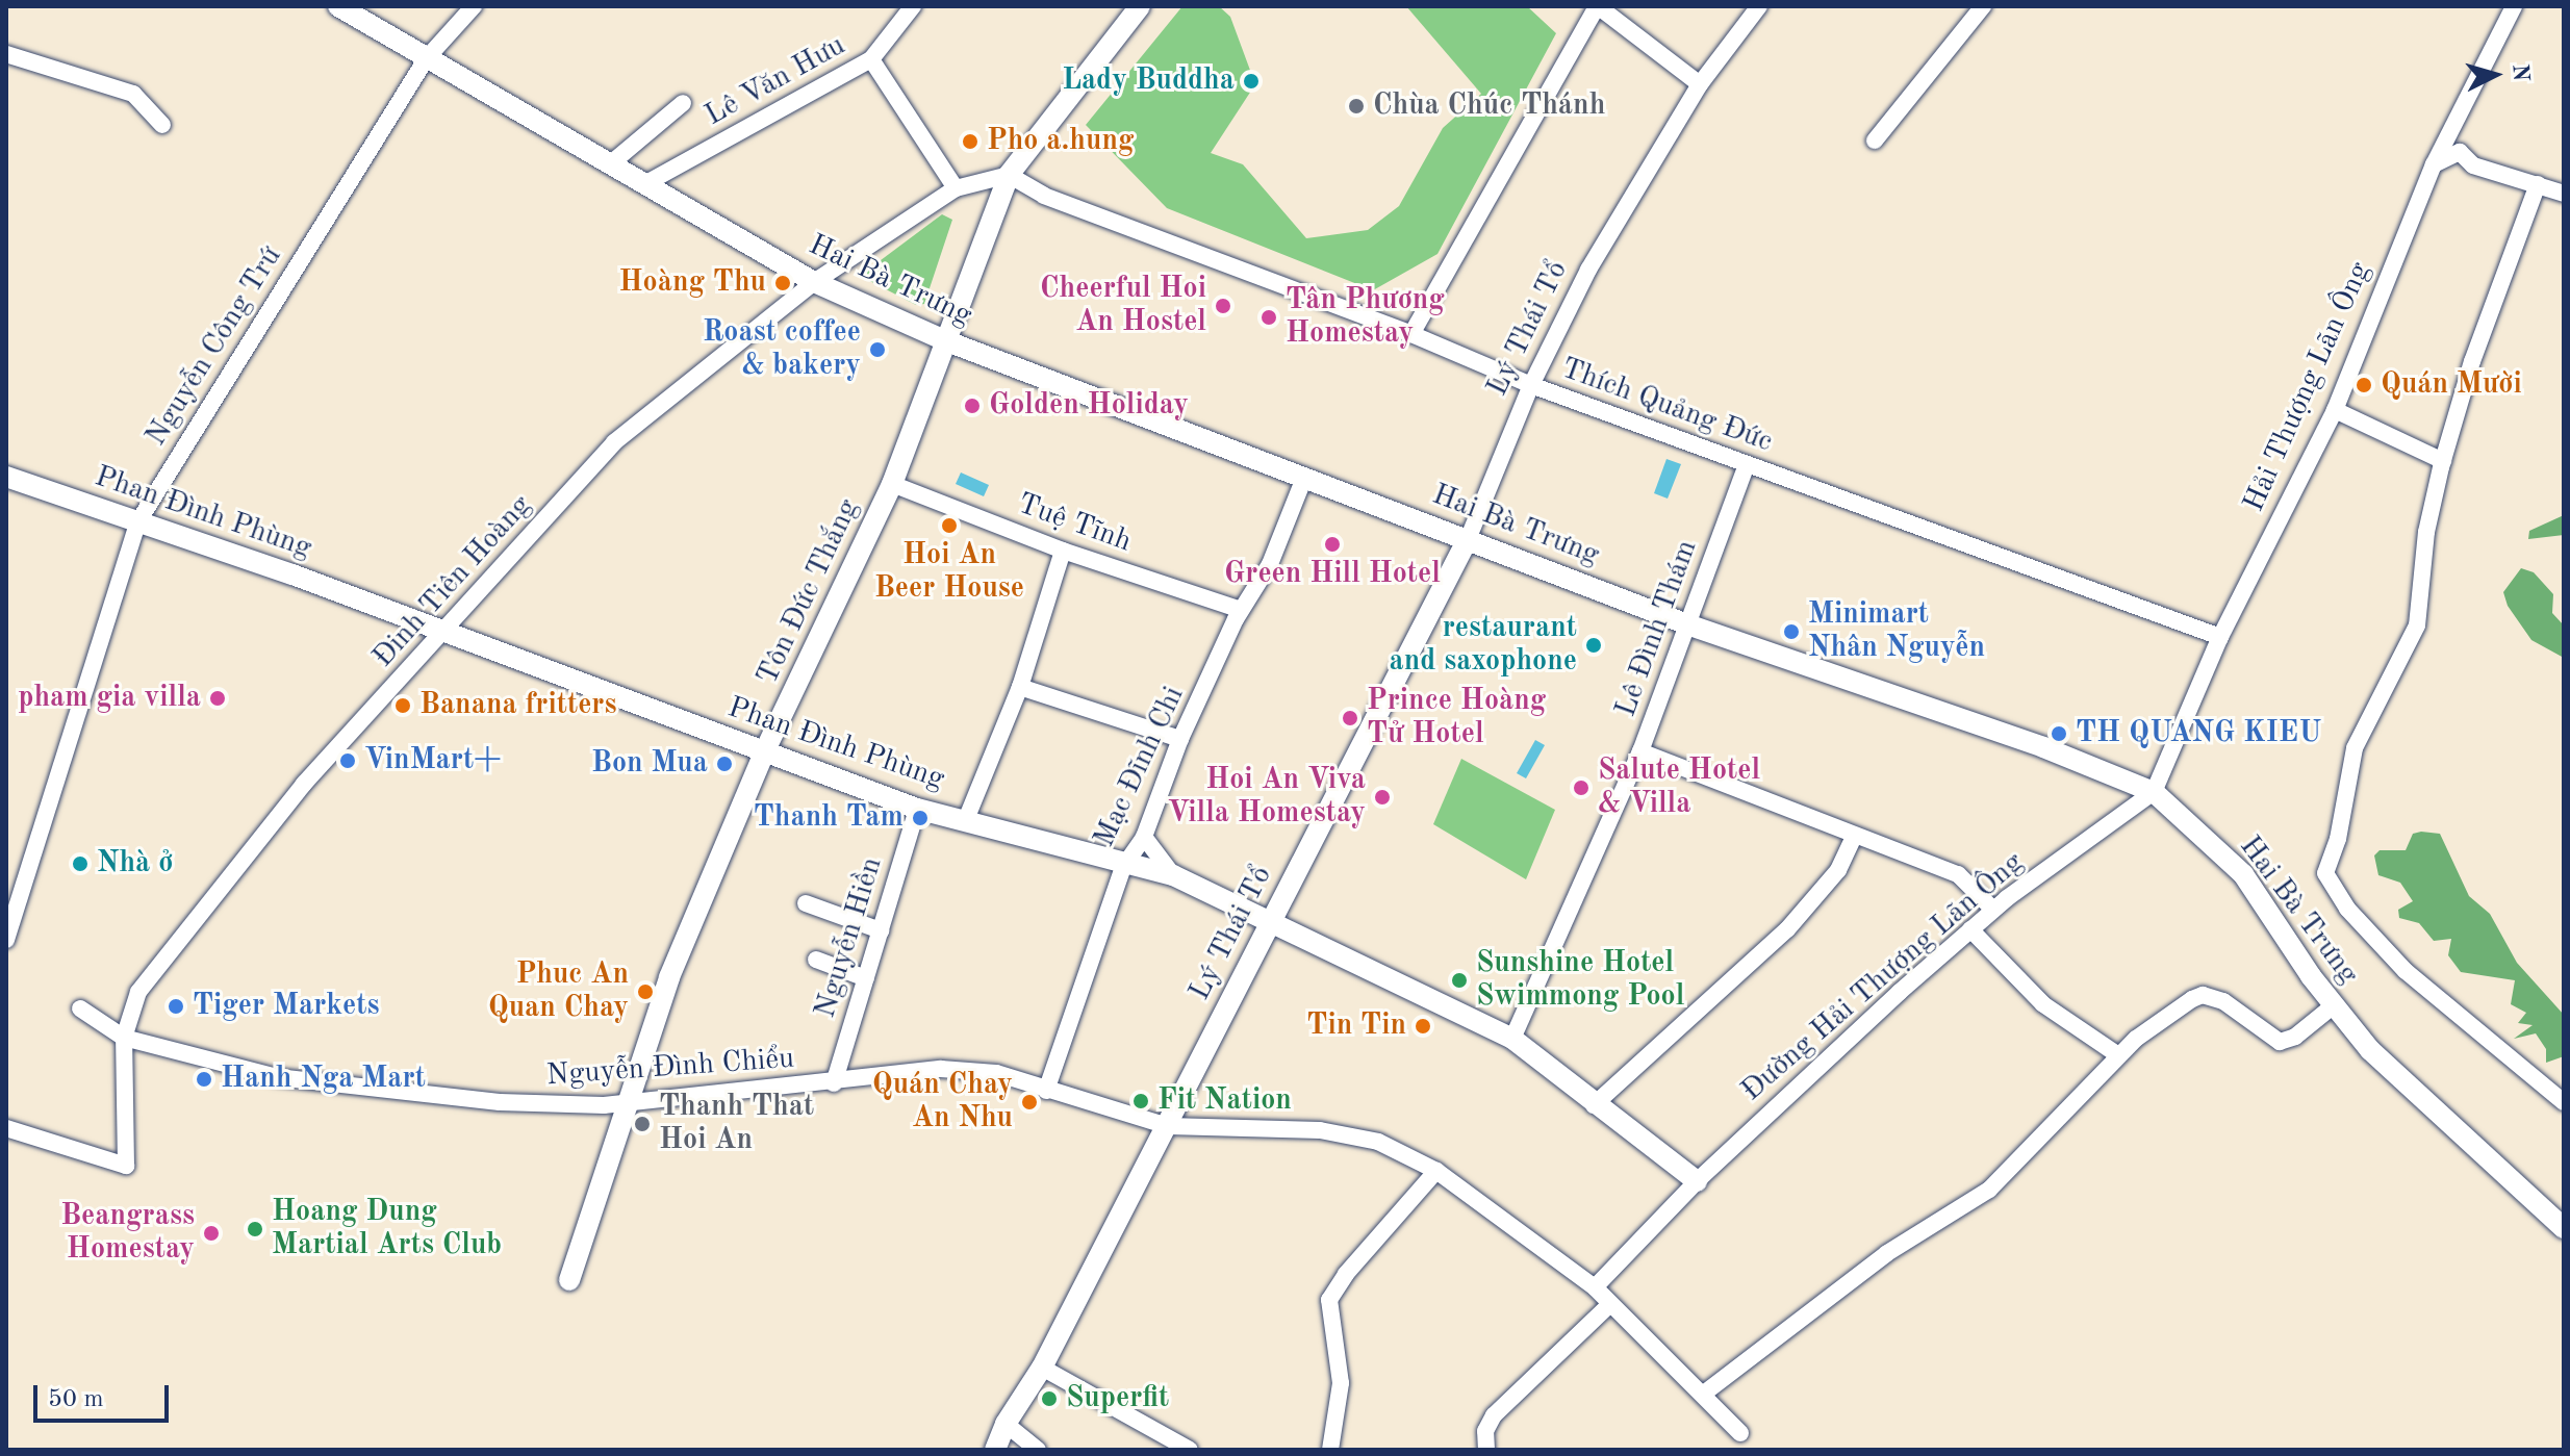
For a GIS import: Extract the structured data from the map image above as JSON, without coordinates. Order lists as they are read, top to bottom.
{
  "streets": {
    "street": [
      "Lê Văn Hưu",
      "Hai Bà Trưng",
      "Lý Thái Tổ",
      "Nguyễn Công Trứ",
      "Hải Thượng Lãn Ông",
      "Thích Quảng Đức",
      "Phan Đình Phùng",
      "Tuệ Tĩnh",
      "Đinh Tiên Hoàng",
      "Tôn Đức Thắng",
      "Lê Đình Thám",
      "Mạc Đĩnh Chi",
      "Nguyễn Hiền",
      "Đường Hải Thượng Lãn Ông",
      "Nguyễn Đình Chiểu"
    ]
  },
  "crossings": [
    ["Lê Văn Hưu", "Hai Bà Trưng"],
    ["Hai Bà Trưng", "Lý Thái Tổ"],
    ["Hai Bà Trưng", "Nguyễn Công Trứ"],
    ["Hai Bà Trưng", "Hải Thượng Lãn Ông"],
    ["Hai Bà Trưng", "Đinh Tiên Hoàng"],
    ["Hai Bà Trưng", "Tôn Đức Thắng"],
    ["Hai Bà Trưng", "Lê Đình Thám"],
    ["Hai Bà Trưng", "Mạc Đĩnh Chi"],
    ["Hai Bà Trưng", "Đường Hải Thượng Lãn Ông"],
    ["Lý Thái Tổ", "Thích Quảng Đức"],
    ["Lý Thái Tổ", "Phan Đình Phùng"],
    ["Lý Thái Tổ", "Nguyễn Đình Chiểu"],
    ["Nguyễn Công Trứ", "Phan Đình Phùng"],
    ["Hải Thượng Lãn Ông", "Thích Quảng Đức"],
    ["Hải Thượng Lãn Ông", "Đường Hải Thượng Lãn Ông"],
    ["Thích Quảng Đức", "Đinh Tiên Hoàng"],
    ["Thích Quảng Đức", "Tôn Đức Thắng"],
    ["Thích Quảng Đức", "Lê Đình Thám"],
    ["Phan Đình Phùng", "Đinh Tiên Hoàng"],
    ["Phan Đình Phùng", "Tôn Đức Thắng"],
    ["Phan Đình Phùng", "Lê Đình Thám"],
    ["Phan Đình Phùng", "Mạc Đĩnh Chi"],
    ["Phan Đình Phùng", "Nguyễn Hiền"],
    ["Phan Đình Phùng", "Đường Hải Thượng Lãn Ông"],
    ["Tuệ Tĩnh", "Tôn Đức Thắng"],
    ["Tuệ Tĩnh", "Mạc Đĩnh Chi"],
    ["Đinh Tiên Hoàng", "Tôn Đức Thắng"],
    ["Đinh Tiên Hoàng", "Nguyễn Đình Chiểu"],
    ["Tôn Đức Thắng", "Nguyễn Đình Chiểu"],
    ["Mạc Đĩnh Chi", "Nguyễn Đình Chiểu"],
    ["Nguyễn Hiền", "Nguyễn Đình Chiểu"]
  ],
  "places": [
    "Lady Buddha",
    "Chùa Chúc Thánh",
    "Pho a.hung",
    "Hoàng Thu",
    "Cheerful Hoi An Hostel",
    "Tân Phương Homestay",
    "Roast coffee & bakery",
    "Quán Mười",
    "Golden Holiday",
    "Hoi An Beer House",
    "Green Hill Hotel",
    "Minimart Nhân Nguyễn",
    "restaurant and saxophone",
    "pham gia villa",
    "Banana fritters",
    "Prince Hoàng Tử Hotel",
    "TH QUANG KIEU",
    "VinMart+",
    "Bon Mua",
    "Salute Hotel & Villa",
    "Hoi An Viva Villa Homestay",
    "Thanh Tam",
    "Nhà ở",
    "Sunshine Hotel Swimmong Pool",
    "Phuc An Quan Chay",
    "Tiger Markets",
    "Tin Tin",
    "Hanh Nga Mart",
    "Fit Nation",
    "Quán Chay An Nhu",
    "Thanh That Hoi An",
    "Hoang Dung Martial Arts Club",
    "Beangrass Homestay",
    "Superfit"
  ],
  "scale_bar": "50 m",
  "north": "right"
}
